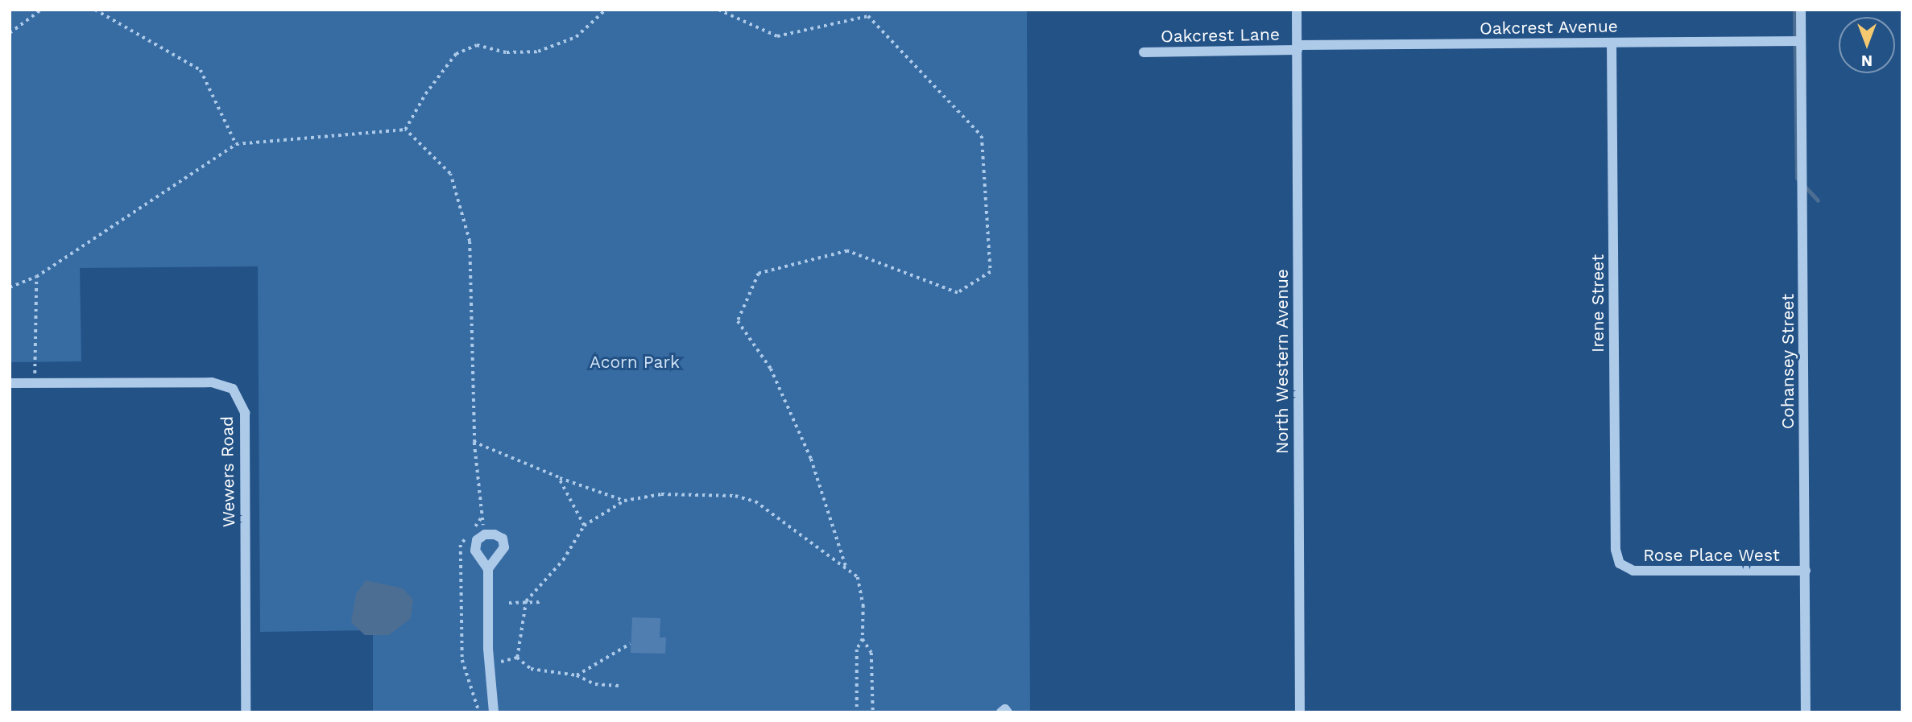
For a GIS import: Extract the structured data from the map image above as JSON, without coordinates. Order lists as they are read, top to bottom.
{
  "streets": {
    "street": [
      "Oakcrest Avenue",
      "Oakcrest Lane",
      "Irene Street",
      "North Western Avenue",
      "Cohansey Street",
      "Wewers Road",
      "Rose Place West"
    ]
  },
  "crossings": [
    ["Oakcrest Avenue", "Oakcrest Lane"],
    ["Oakcrest Avenue", "Irene Street"],
    ["Oakcrest Avenue", "North Western Avenue"],
    ["Oakcrest Avenue", "Cohansey Street"],
    ["Oakcrest Lane", "North Western Avenue"],
    ["Irene Street", "Rose Place West"],
    ["Cohansey Street", "Rose Place West"]
  ],
  "parks": ["Acorn Park"],
  "north": "bottom"
}
